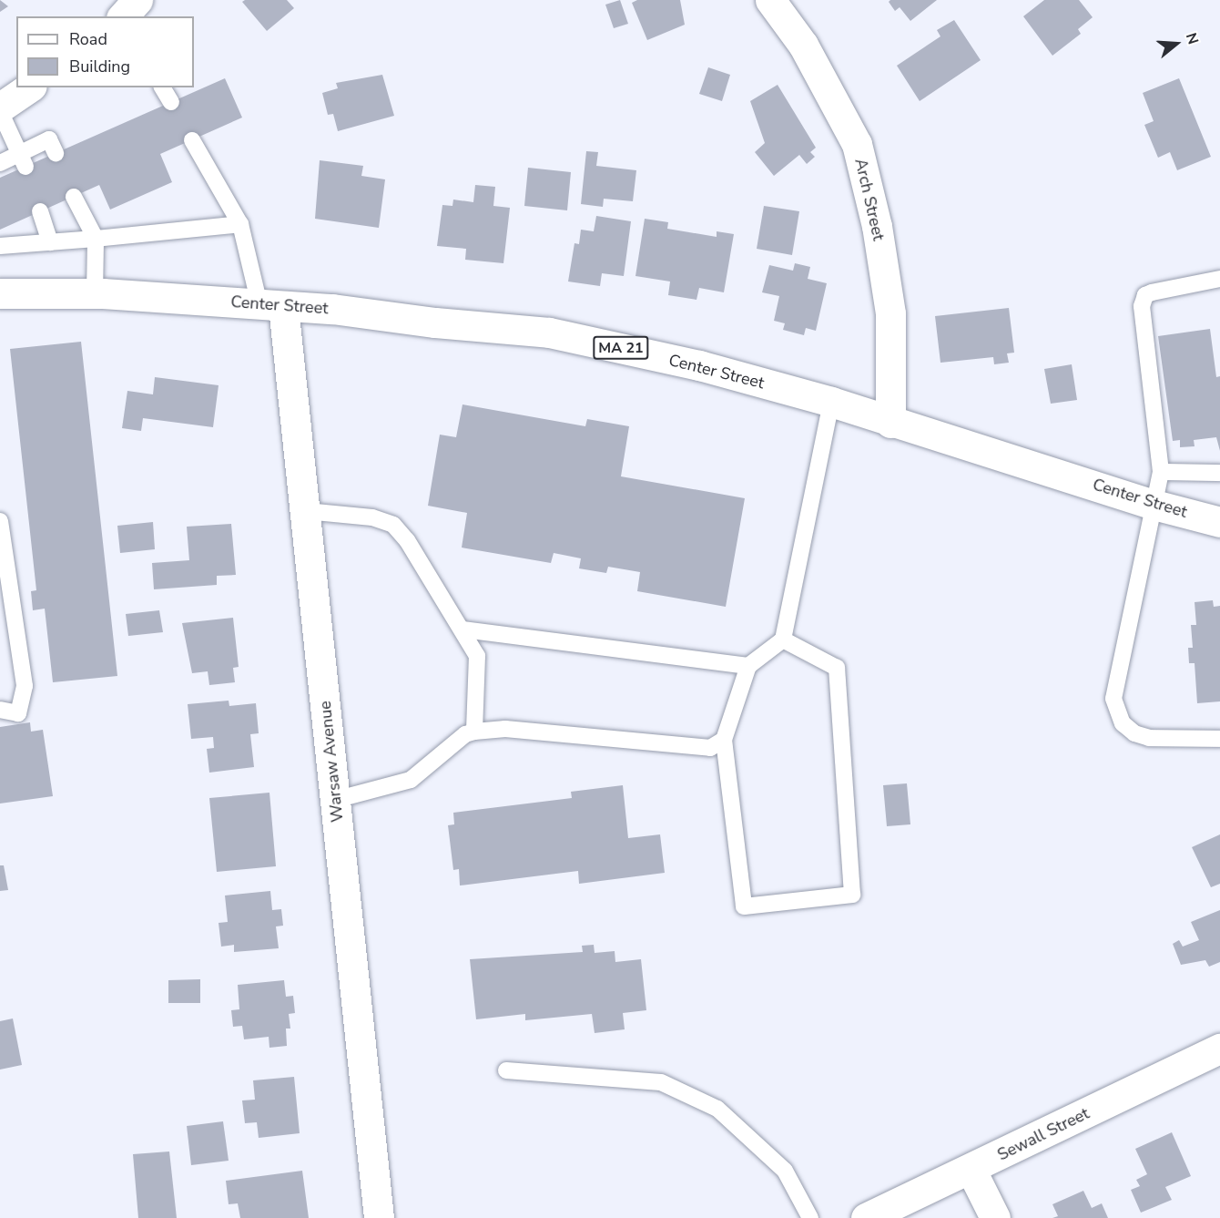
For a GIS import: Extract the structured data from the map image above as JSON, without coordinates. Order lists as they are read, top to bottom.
{
  "streets": {
    "street": [
      "Arch Street",
      "Center Street",
      "MA 21",
      "Warsaw Avenue",
      "Sewall Street"
    ]
  },
  "crossings": [
    ["Arch Street", "Center Street"],
    ["Center Street", "Warsaw Avenue"]
  ],
  "legend": ["Road", "Building"],
  "north": "right"
}
